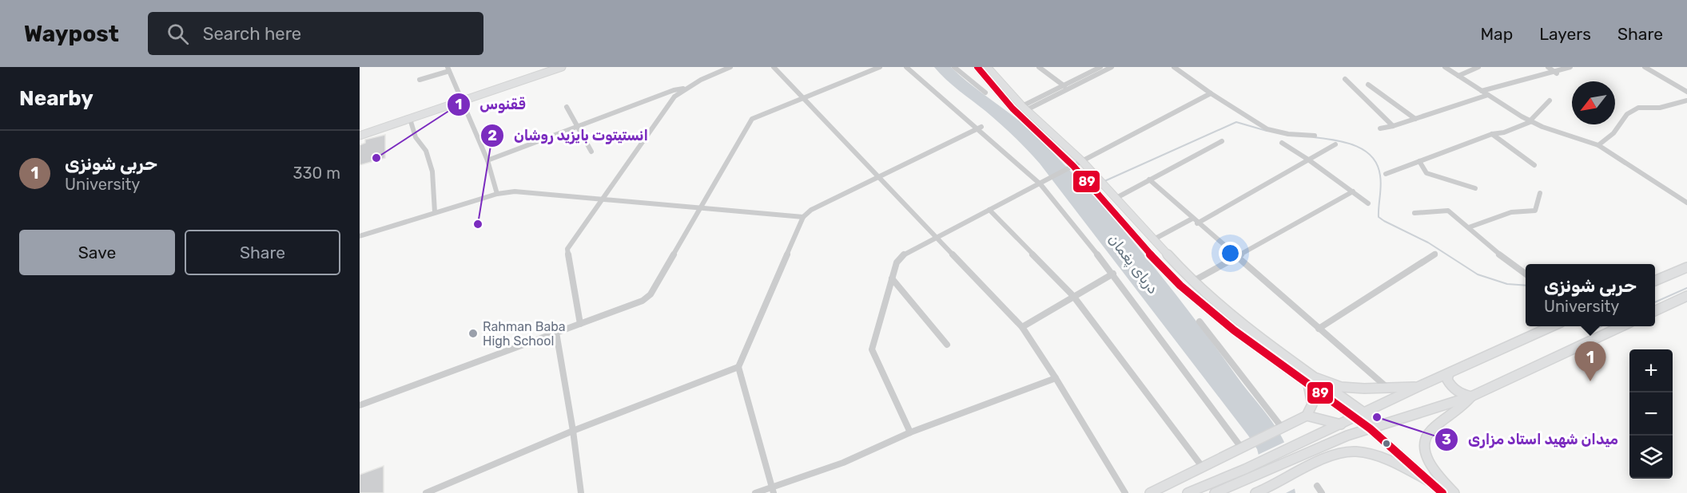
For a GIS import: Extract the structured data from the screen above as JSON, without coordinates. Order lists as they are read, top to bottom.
{
  "water": ["دریای پغمان"],
  "places": [
    "ققنوس",
    "انستیتوت بایزید روشان",
    "Rahman Baba High School",
    "میدان شهید استاد مزاری"
  ],
  "lines": ["transit line 89"],
  "north": "bottom left",
  "page": {
    "header": "Waypost",
    "search": "Search here",
    "nav": ["Map", "Layers", "Share"],
    "heading": "Nearby",
    "list": [
      {
        "mark": "1",
        "name": "حربی شونزی",
        "note": "University",
        "value": "330 m"
      }
    ],
    "buttons": ["Save", "Share"],
    "popup": ["حربی شونزی", "University"],
    "pins": "1",
    "map_buttons": ["+", "−"]
  }
}
